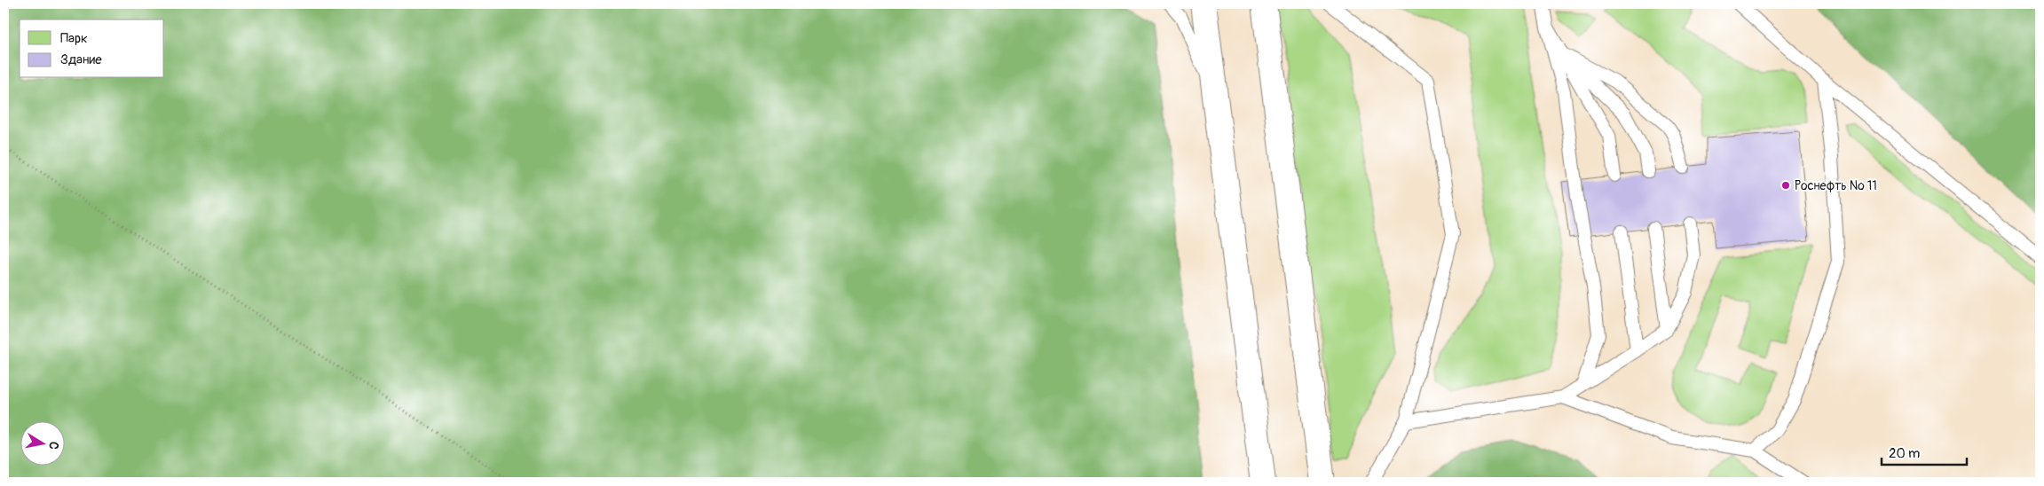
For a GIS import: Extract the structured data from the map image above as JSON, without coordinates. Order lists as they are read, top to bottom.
{
  "places": ["Роснефть № 11"],
  "legend": ["Парк", "Здание"],
  "scale_bar": "20 m",
  "north": "right"
}
